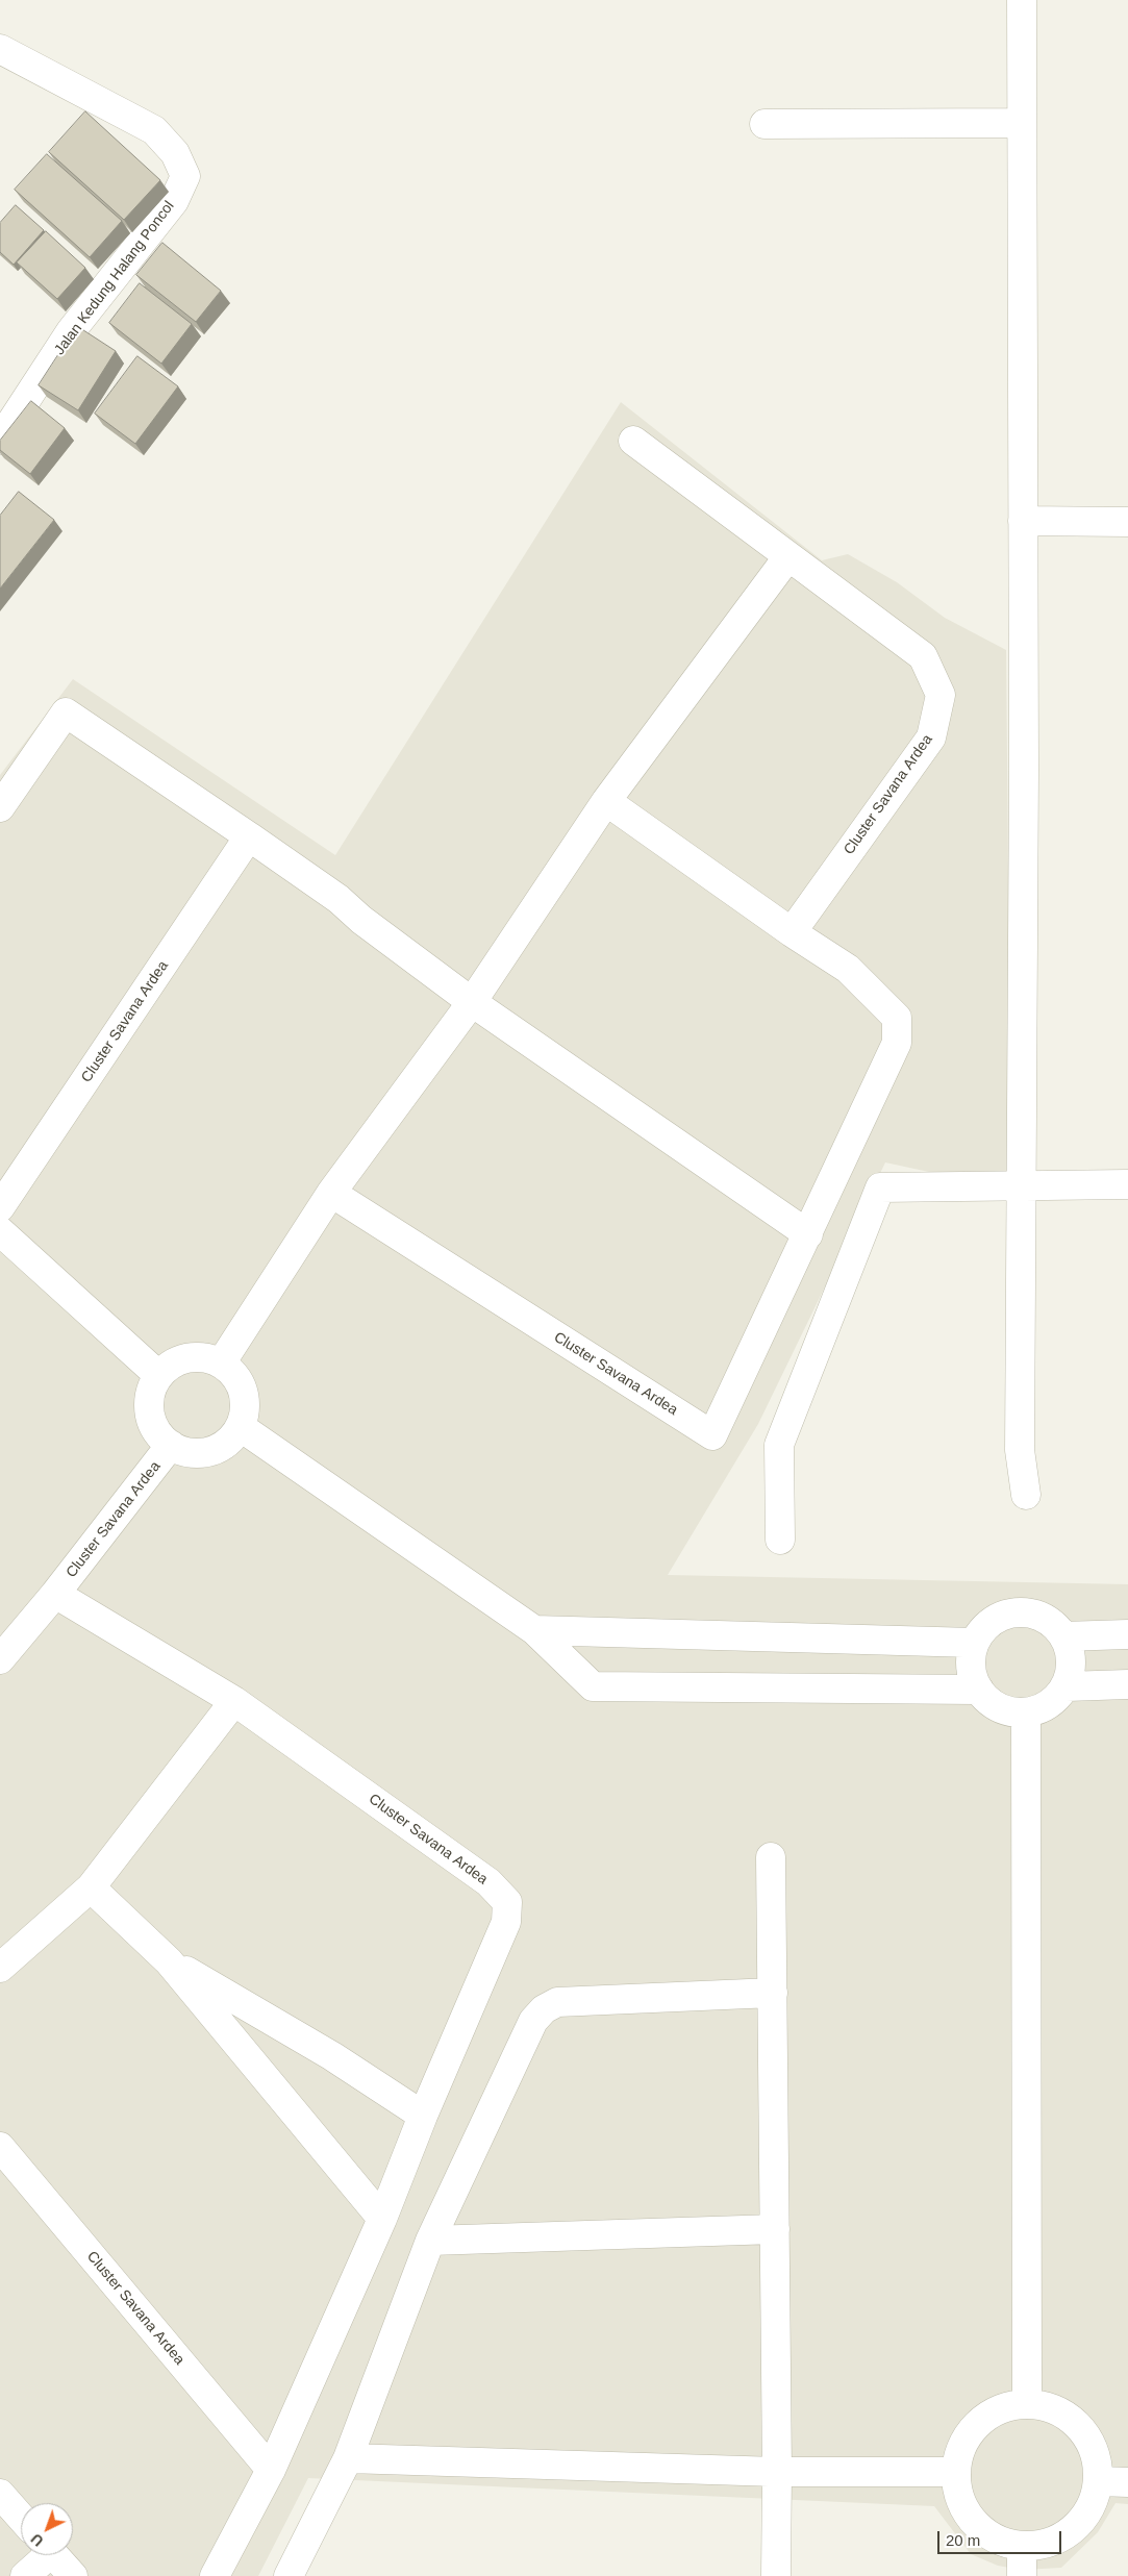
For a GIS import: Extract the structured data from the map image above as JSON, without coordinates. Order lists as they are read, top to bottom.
{
  "streets": {
    "street": ["Jalan Kedung Halang Poncol", "Cluster Savana Ardea"]
  },
  "scale_bar": "20 m",
  "north": "bottom left"
}
